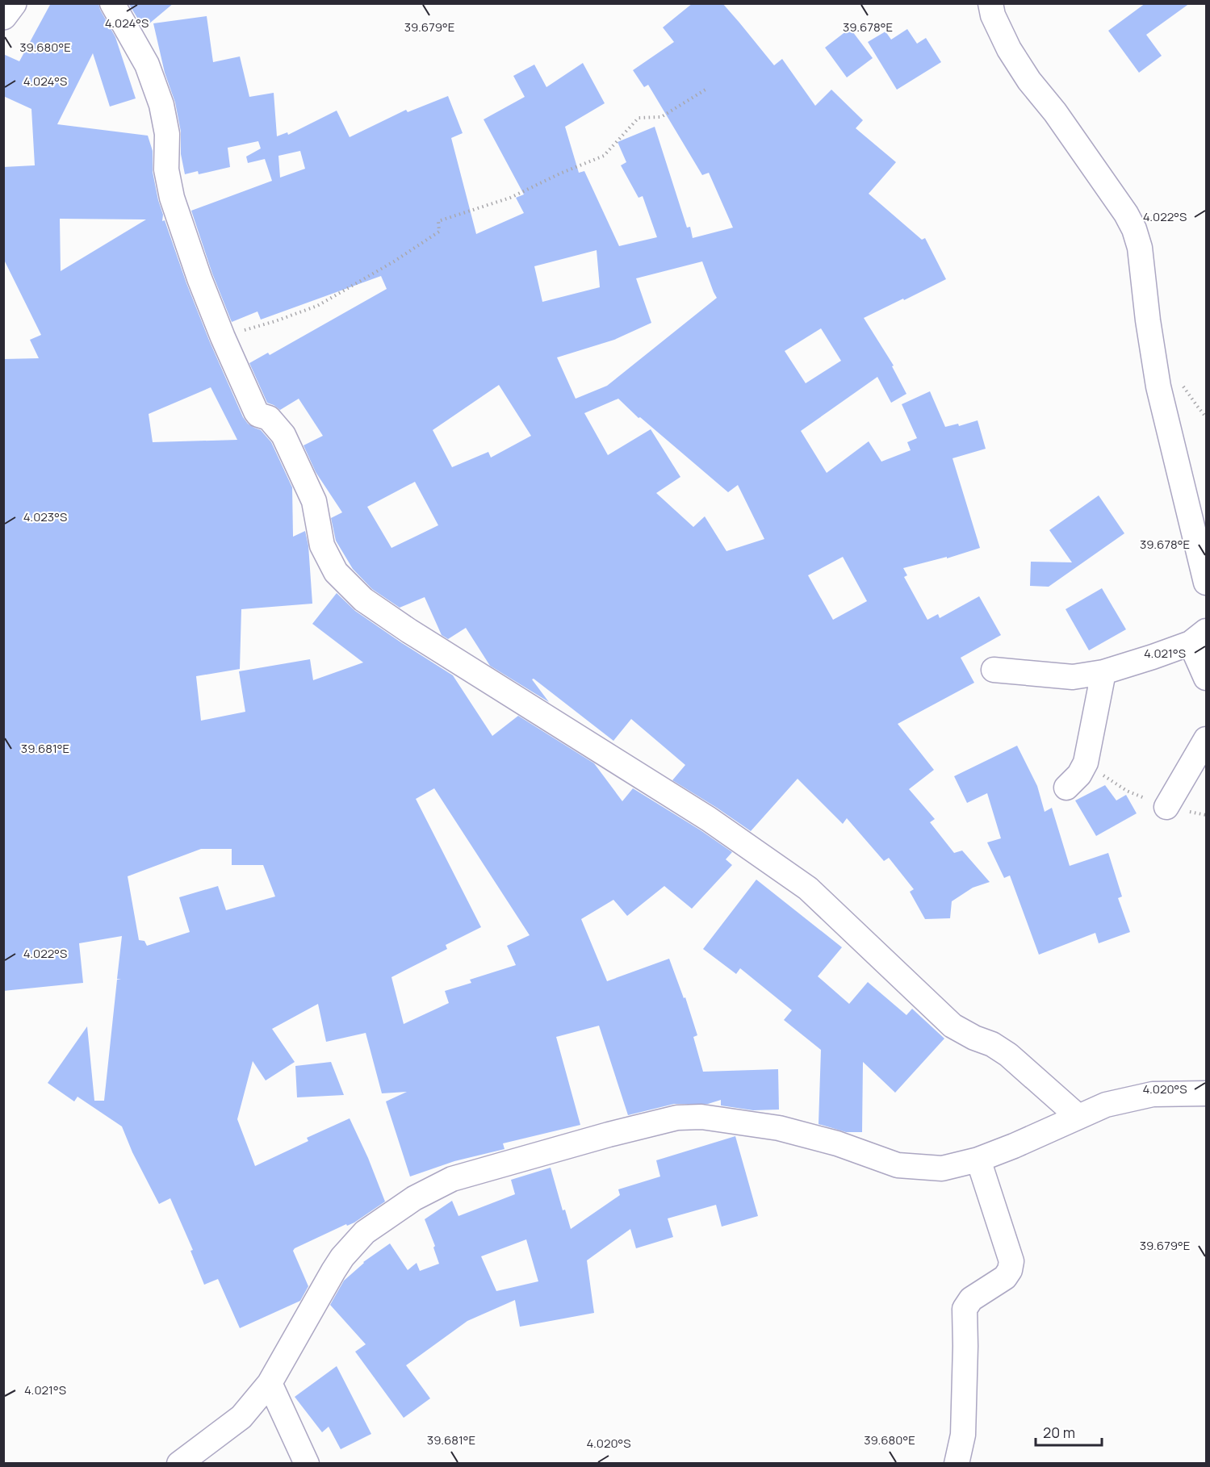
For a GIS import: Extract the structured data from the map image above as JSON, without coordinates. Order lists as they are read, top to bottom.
{
  "scale_bar": "20 m",
  "coordinates": [
    "4.024°S",
    "39.679°E",
    "39.678°E",
    "39.680°E",
    "4.022°S",
    "4.023°S",
    "4.021°S",
    "39.681°E",
    "4.020°S"
  ]
}
